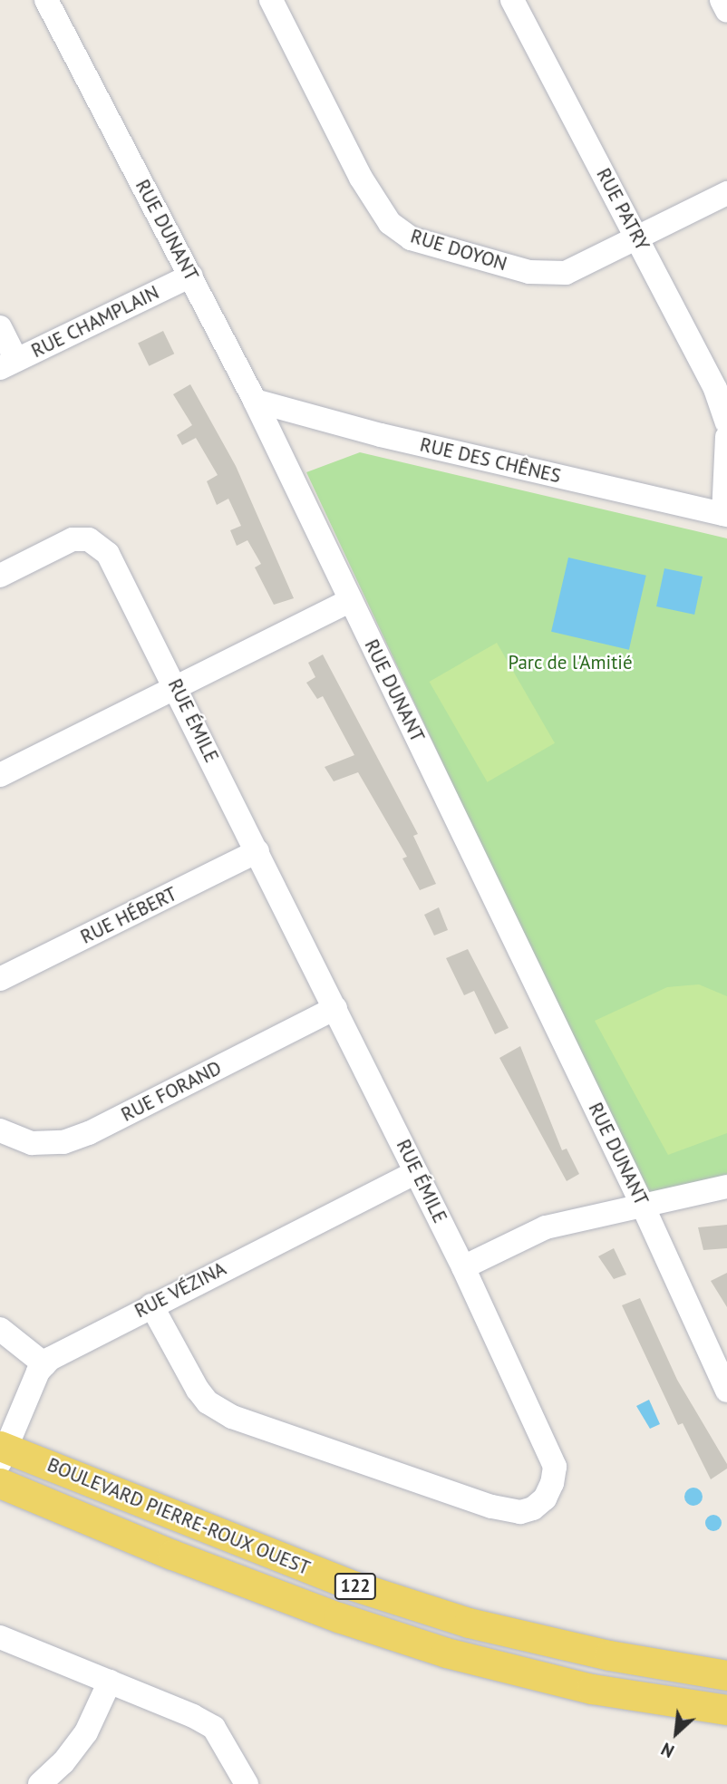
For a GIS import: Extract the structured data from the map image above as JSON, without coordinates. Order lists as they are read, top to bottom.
{
  "streets": {
    "main road": ["BOULEVARD PIERRE-ROUX OUEST", "122"],
    "street": [
      "RUE PATRY",
      "RUE DUNANT",
      "RUE DOYON",
      "RUE CHAMPLAIN",
      "RUE DES CHÊNES",
      "RUE ÉMILE",
      "RUE HÉBERT",
      "RUE FORAND",
      "RUE VÉZINA"
    ]
  },
  "crossings": [
    ["RUE PATRY", "RUE DOYON"],
    ["RUE DUNANT", "RUE CHAMPLAIN"],
    ["RUE DUNANT", "RUE DES CHÊNES"],
    ["RUE ÉMILE", "RUE HÉBERT"],
    ["RUE ÉMILE", "RUE FORAND"],
    ["RUE ÉMILE", "RUE VÉZINA"]
  ],
  "parks": ["Parc de l'Amitié"],
  "north": "bottom left"
}
